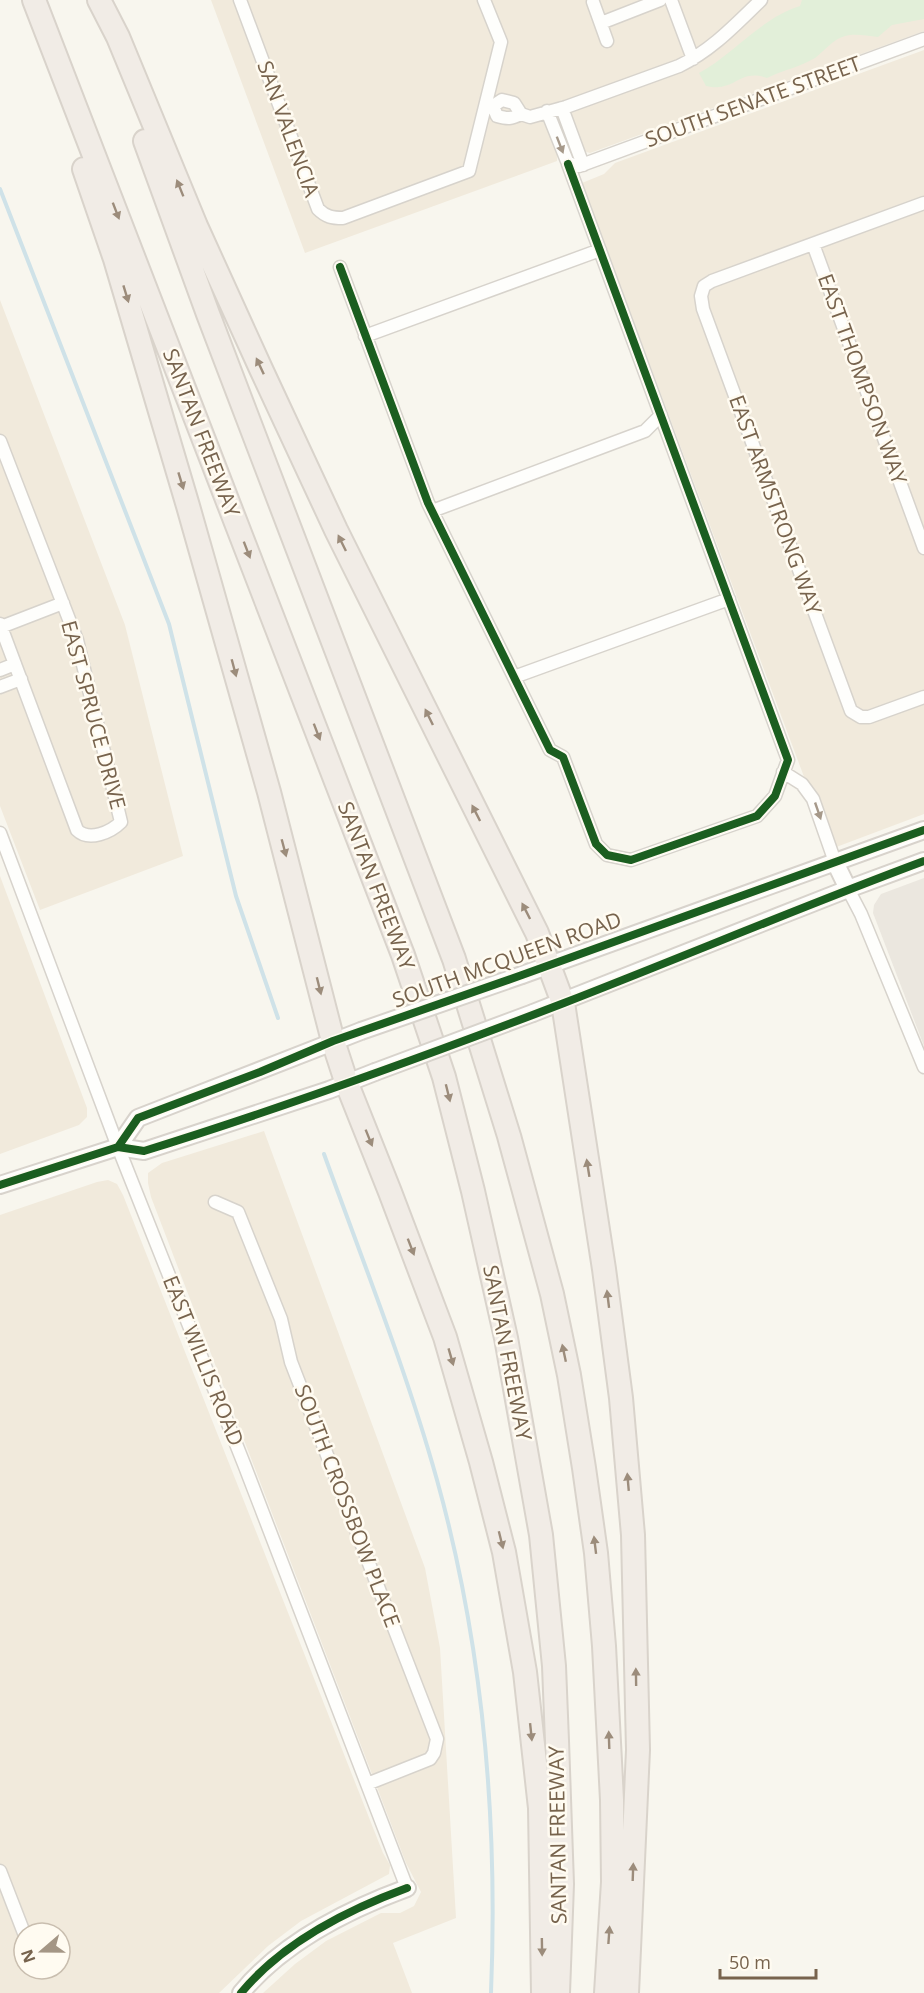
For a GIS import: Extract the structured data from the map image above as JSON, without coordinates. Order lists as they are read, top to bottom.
{
  "streets": {
    "highway": ["SANTAN FREEWAY"],
    "main road": ["SOUTH MCQUEEN ROAD"],
    "street": [
      "SOUTH SENATE STREET",
      "SAN VALENCIA",
      "EAST THOMPSON WAY",
      "EAST ARMSTRONG WAY",
      "EAST SPRUCE DRIVE",
      "EAST WILLIS ROAD",
      "SOUTH CROSSBOW PLACE"
    ]
  },
  "crossings": [
    ["EAST THOMPSON WAY", "EAST ARMSTRONG WAY"],
    ["SOUTH MCQUEEN ROAD", "EAST WILLIS ROAD"],
    ["EAST WILLIS ROAD", "SOUTH CROSSBOW PLACE"]
  ],
  "scale_bar": "50 m",
  "north": "left"
}
